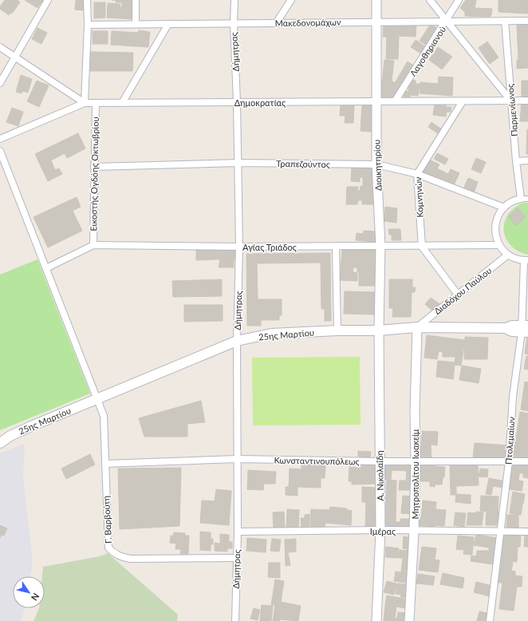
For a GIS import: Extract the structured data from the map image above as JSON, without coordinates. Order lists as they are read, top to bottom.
{
  "streets": {
    "main road": ["25ης Μαρτίου"],
    "street": [
      "Μακεδονομάχων",
      "Λαγοθηριανού",
      "Δήμητρας",
      "Δημοκρατίας",
      "Παρμενίωνος",
      "Τραπεζούντος",
      "Διοικητηρίου",
      "Εικοστής Ογδόης Οκτωβρίου",
      "Κομνηνών",
      "Αγίας Τριάδος",
      "Διαδόχου Παύλου",
      "Πτολεμαίων",
      "Κωνσταντινουπόλεως",
      "Μητροπολίτου Ιωακείμ",
      "Α. Νικολαΐδη",
      "Γ. Βαρβούτη",
      "Ιμέρας"
    ]
  },
  "crossings": [
    ["Μακεδονομάχων", "Λαγοθηριανού"],
    ["Μακεδονομάχων", "Δήμητρας"],
    ["Μακεδονομάχων", "Παρμενίωνος"],
    ["Μακεδονομάχων", "Διοικητηρίου"],
    ["Λαγοθηριανού", "Δημοκρατίας"],
    ["Δήμητρας", "Δημοκρατίας"],
    ["Δήμητρας", "Τραπεζούντος"],
    ["Δήμητρας", "Αγίας Τριάδος"],
    ["Δήμητρας", "25ης Μαρτίου"],
    ["Δήμητρας", "Κωνσταντινουπόλεως"],
    ["Δήμητρας", "Γ. Βαρβούτη"],
    ["Δήμητρας", "Ιμέρας"],
    ["Δημοκρατίας", "Παρμενίωνος"],
    ["Δημοκρατίας", "Διοικητηρίου"],
    ["Δημοκρατίας", "Εικοστής Ογδόης Οκτωβρίου"],
    ["Δημοκρατίας", "Κομνηνών"],
    ["Τραπεζούντος", "Διοικητηρίου"],
    ["Τραπεζούντος", "Εικοστής Ογδόης Οκτωβρίου"],
    ["Τραπεζούντος", "Κομνηνών"],
    ["Διοικητηρίου", "Αγίας Τριάδος"],
    ["Διοικητηρίου", "25ης Μαρτίου"],
    ["Διοικητηρίου", "Α. Νικολαΐδη"],
    ["Εικοστής Ογδόης Οκτωβρίου", "Αγίας Τριάδος"],
    ["Κομνηνών", "Αγίας Τριάδος"],
    ["Αγίας Τριάδος", "Γ. Βαρβούτη"],
    ["Διαδόχου Παύλου", "25ης Μαρτίου"],
    ["Διαδόχου Παύλου", "Μητροπολίτου Ιωακείμ"],
    ["25ης Μαρτίου", "Πτολεμαίων"],
    ["25ης Μαρτίου", "Μητροπολίτου Ιωακείμ"],
    ["25ης Μαρτίου", "Α. Νικολαΐδη"],
    ["25ης Μαρτίου", "Γ. Βαρβούτη"],
    ["Πτολεμαίων", "Κωνσταντινουπόλεως"],
    ["Πτολεμαίων", "Ιμέρας"],
    ["Κωνσταντινουπόλεως", "Μητροπολίτου Ιωακείμ"],
    ["Κωνσταντινουπόλεως", "Α. Νικολαΐδη"],
    ["Κωνσταντινουπόλεως", "Γ. Βαρβούτη"],
    ["Μητροπολίτου Ιωακείμ", "Ιμέρας"],
    ["Α. Νικολαΐδη", "Ιμέρας"]
  ],
  "north": "bottom right"
}
